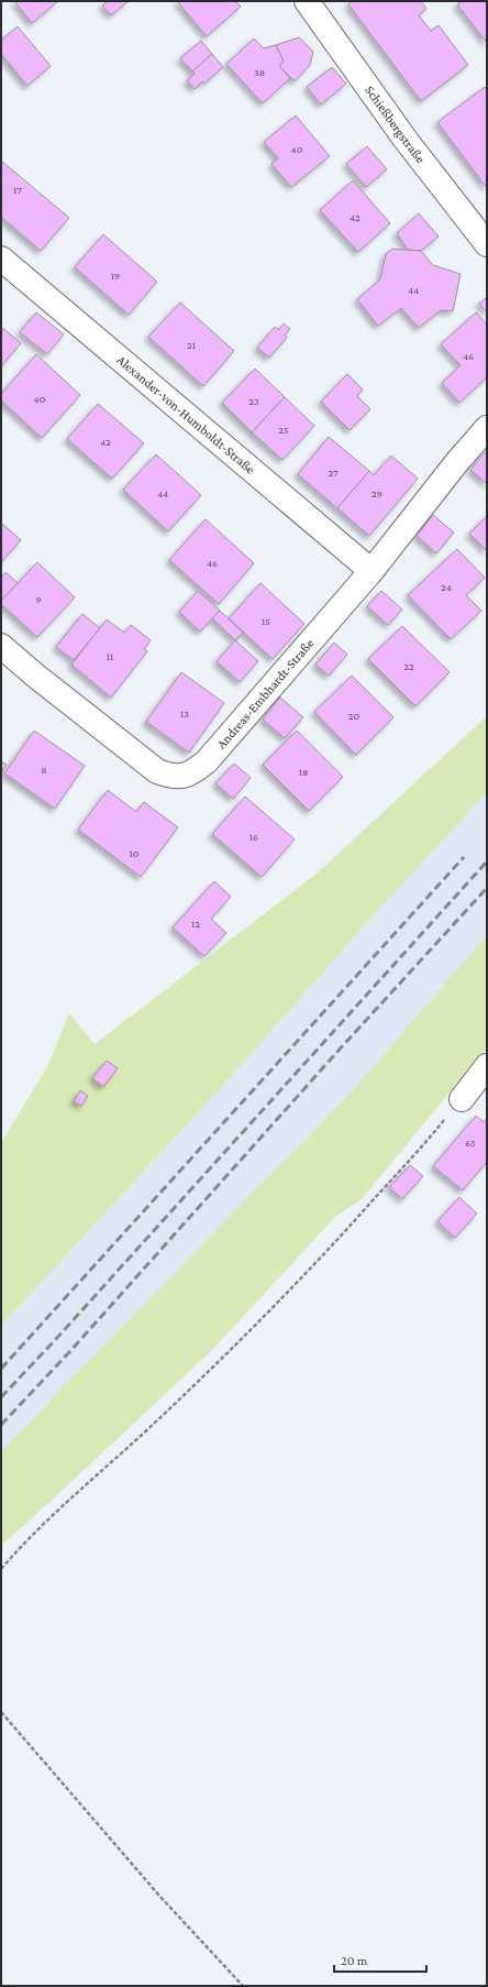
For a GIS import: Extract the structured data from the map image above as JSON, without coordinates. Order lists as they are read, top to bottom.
{
  "streets": {
    "street": ["Schießbergstraße", "Alexander-von-Humboldt-Straße", "Andreas-Embhardt-Straße"]
  },
  "crossings": [
    ["Alexander-von-Humboldt-Straße", "Andreas-Embhardt-Straße"]
  ],
  "house_numbers": [
    "38",
    "40",
    "17",
    "42",
    "19",
    "44",
    "21",
    "46",
    "40",
    "23",
    "25",
    "42",
    "27",
    "44",
    "29",
    "46",
    "24",
    "9",
    "15",
    "11",
    "22",
    "13",
    "20",
    "8",
    "18",
    "16",
    "10",
    "12",
    "65"
  ],
  "scale_bar": "20 m"
}
